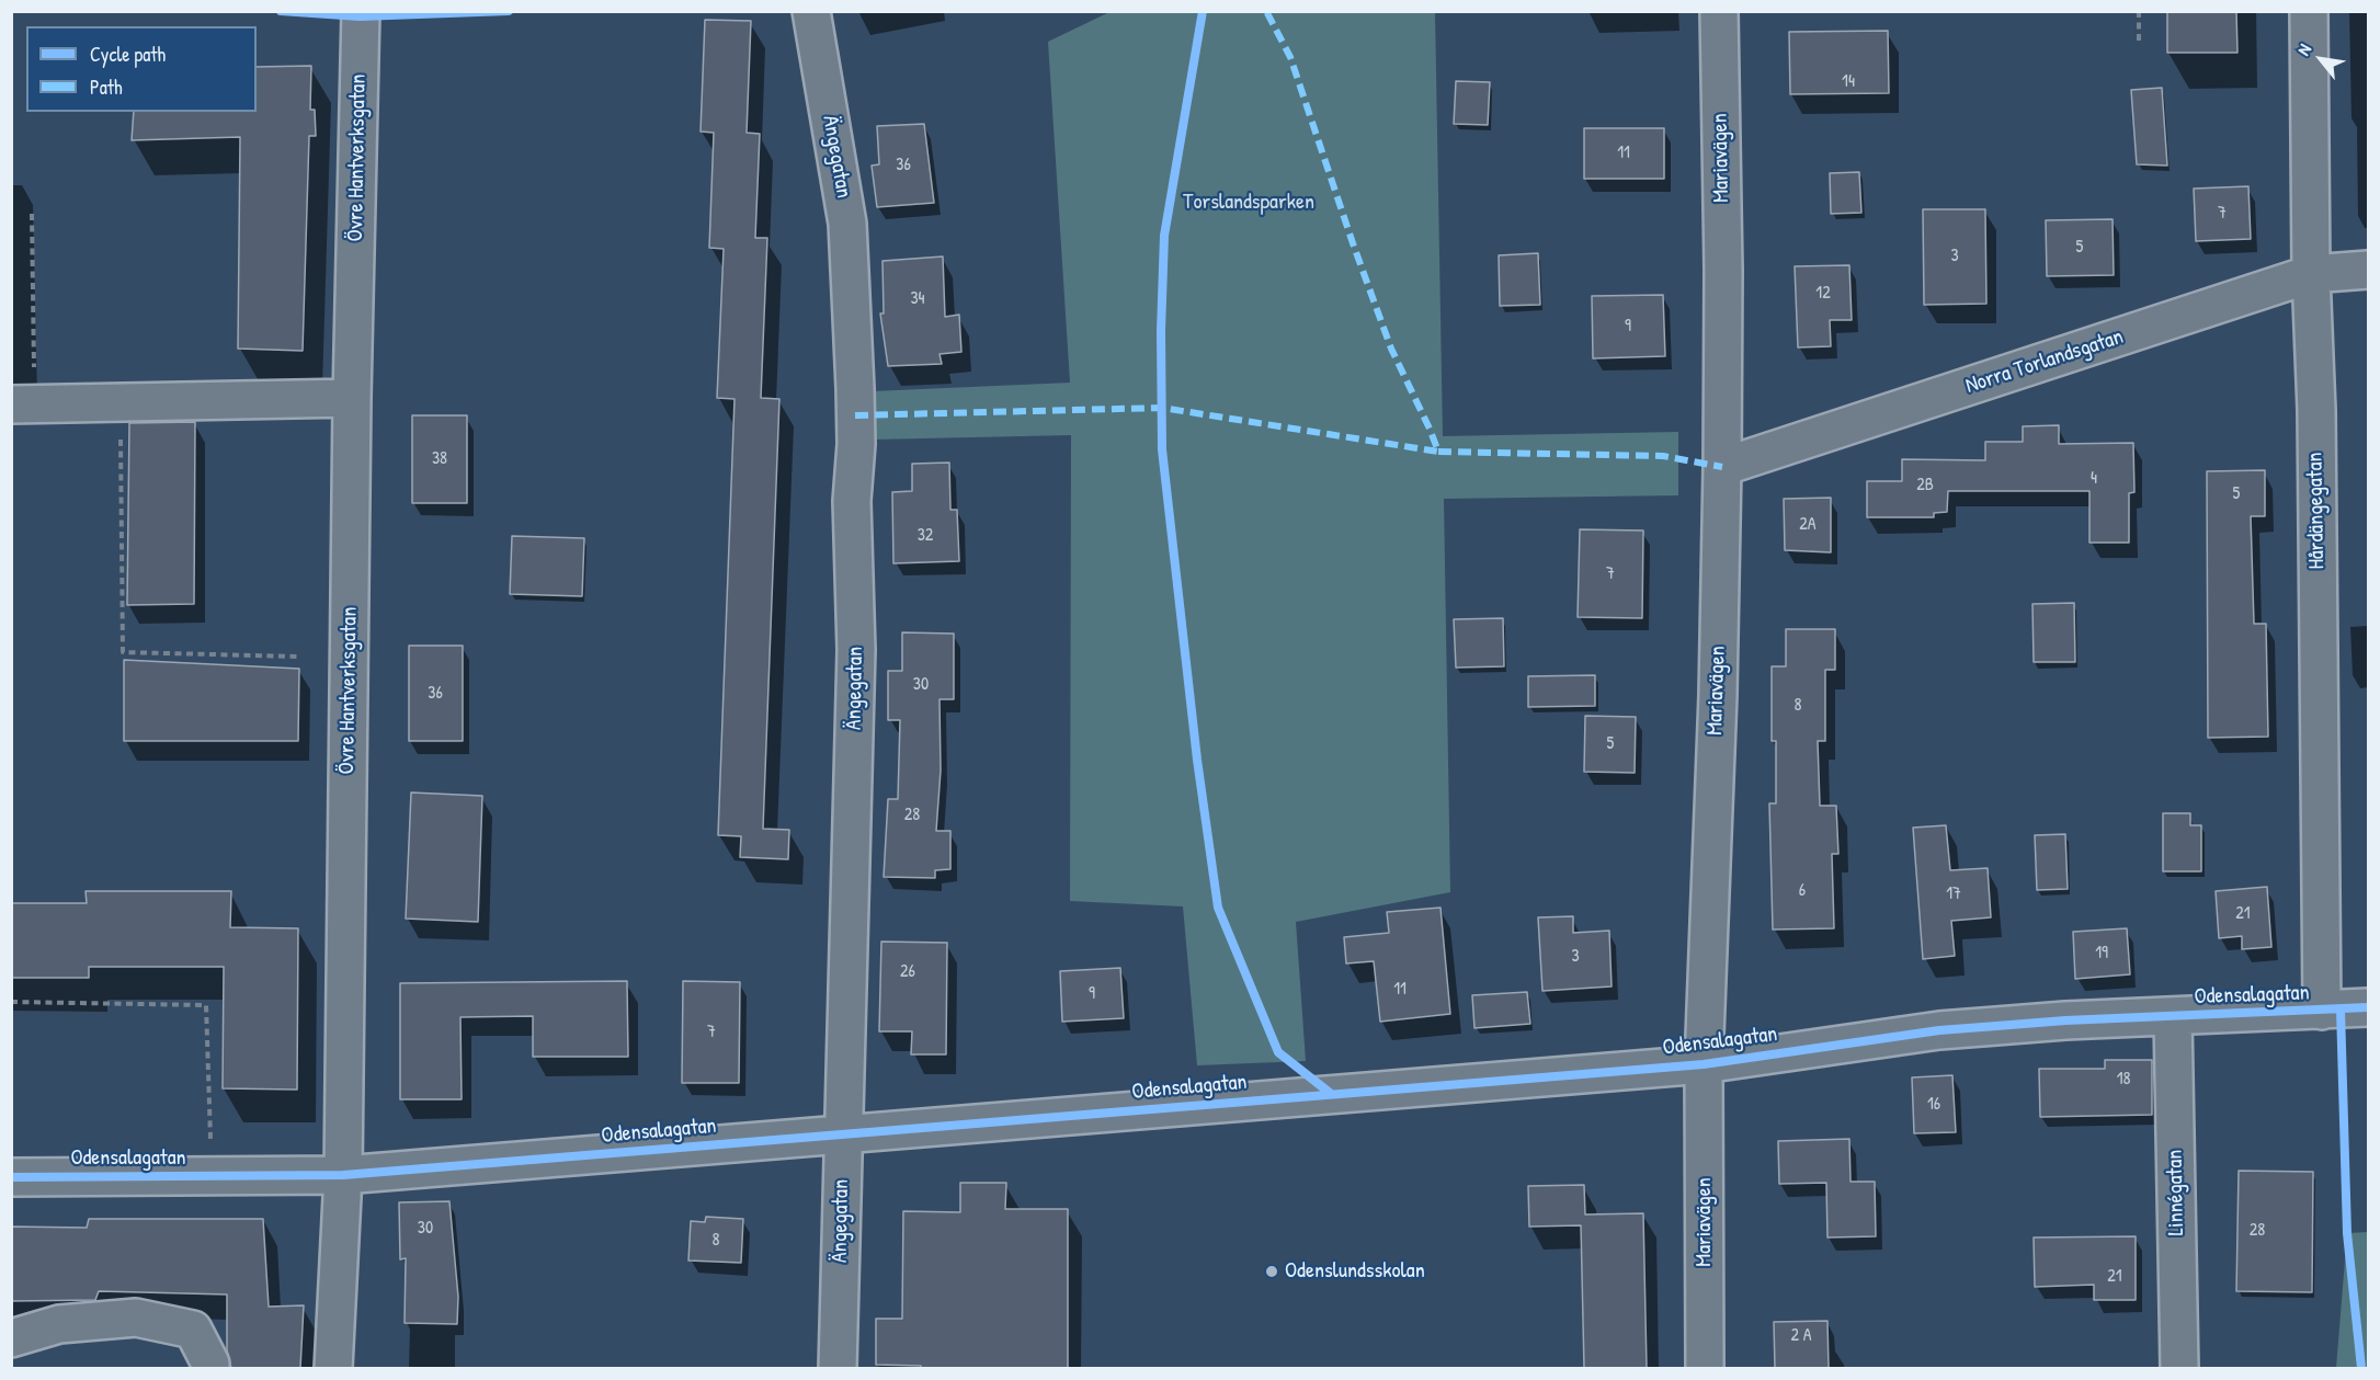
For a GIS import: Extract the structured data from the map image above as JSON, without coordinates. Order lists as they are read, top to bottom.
{
  "streets": {
    "street": [
      "Ängegatan",
      "Övre Hantverksgatan",
      "Mariavägen",
      "Norra Torlandsgatan",
      "Hårdängegatan",
      "Odensalagatan",
      "Linnégatan"
    ]
  },
  "crossings": [
    ["Ängegatan", "Odensalagatan"],
    ["Övre Hantverksgatan", "Odensalagatan"],
    ["Mariavägen", "Norra Torlandsgatan"],
    ["Mariavägen", "Odensalagatan"],
    ["Norra Torlandsgatan", "Hårdängegatan"],
    ["Hårdängegatan", "Odensalagatan"],
    ["Odensalagatan", "Linnégatan"]
  ],
  "parks": ["Torslandsparken"],
  "places": ["Odenslundsskolan"],
  "house_numbers": [
    "14",
    "11",
    "36",
    "7",
    "5",
    "3",
    "12",
    "34",
    "9",
    "38",
    "4",
    "2B",
    "5",
    "2A",
    "32",
    "7",
    "30",
    "36",
    "8",
    "5",
    "28",
    "6",
    "17",
    "21",
    "19",
    "3",
    "26",
    "11",
    "9",
    "7",
    "18",
    "16",
    "30",
    "28",
    "8",
    "21",
    "2 A"
  ],
  "legend": ["Cycle path", "Path"],
  "north": "top left"
}
